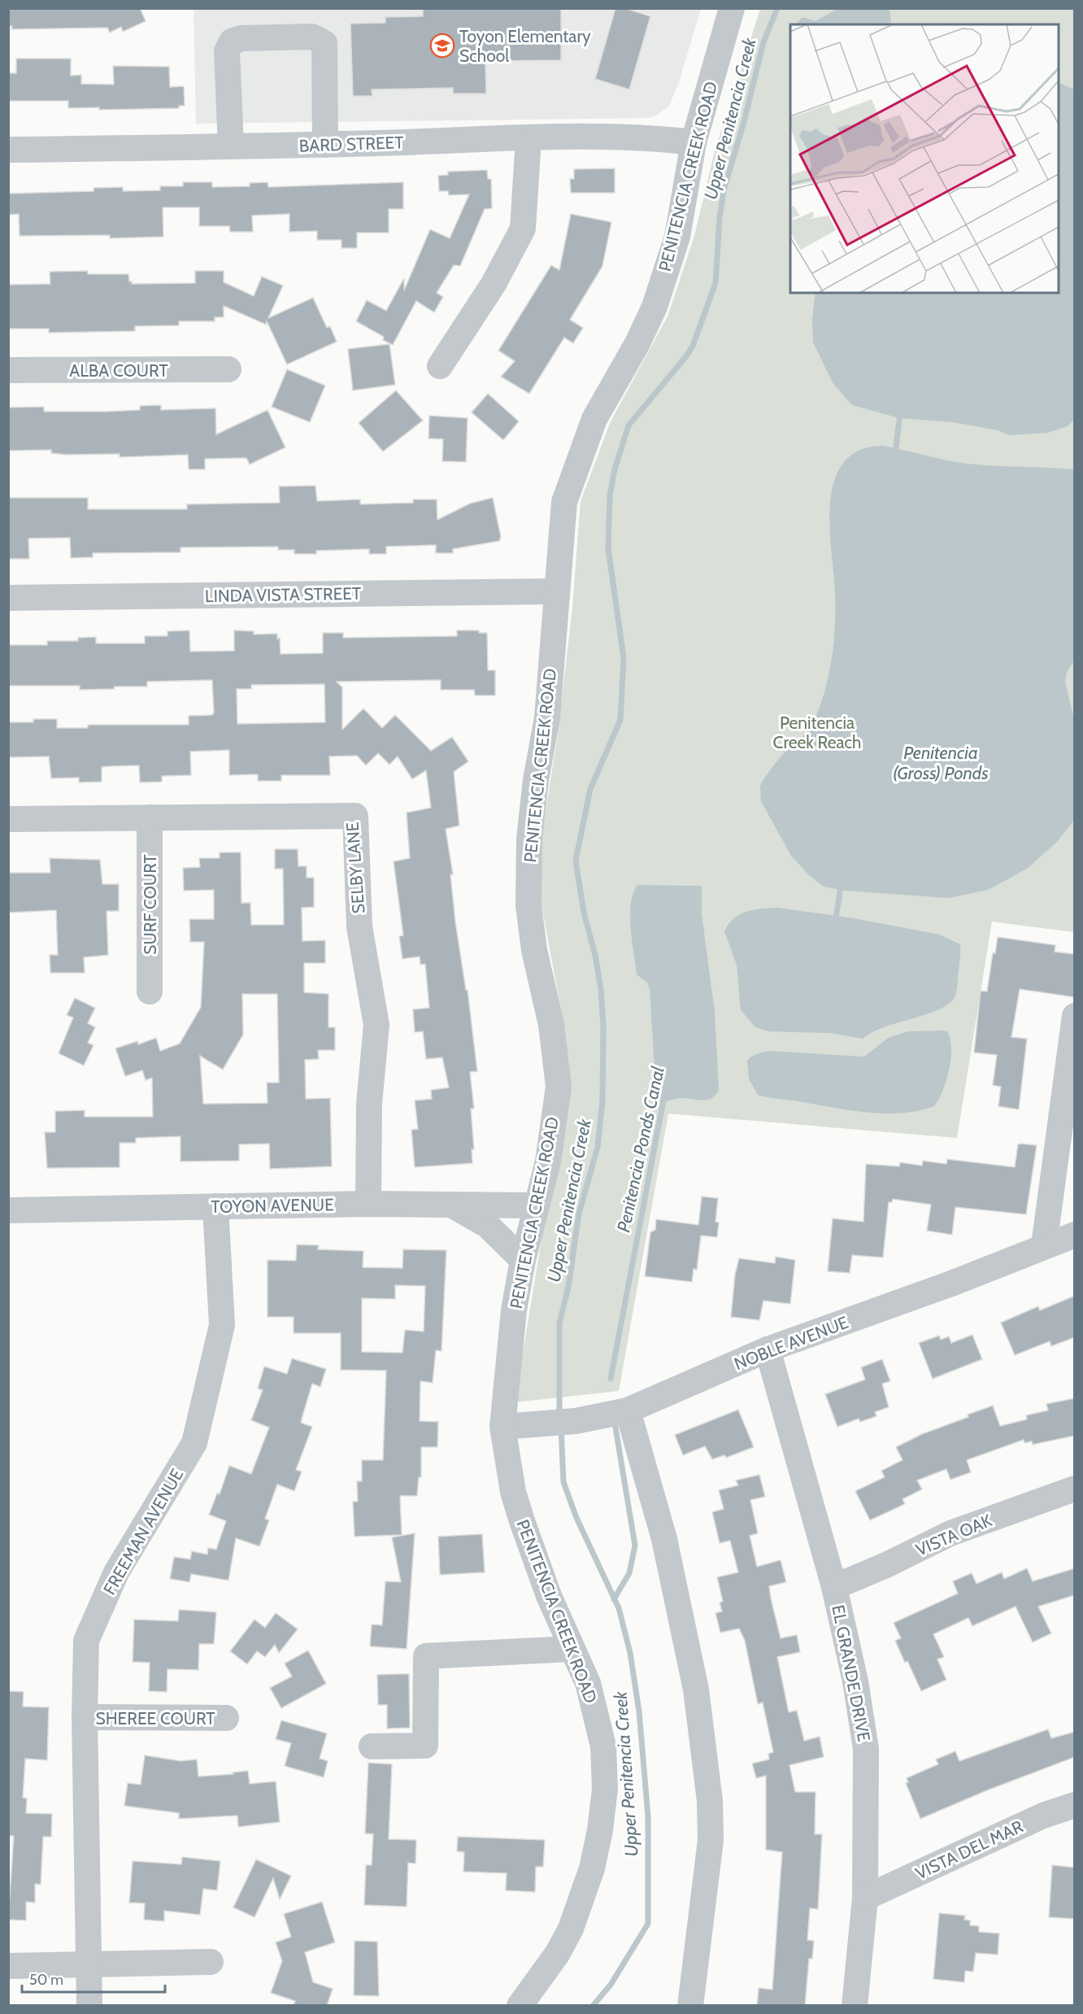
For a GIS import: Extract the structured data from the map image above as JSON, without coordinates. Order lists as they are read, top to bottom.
{
  "streets": {
    "street": [
      "BARD STREET",
      "PENITENCIA CREEK ROAD",
      "ALBA COURT",
      "LINDA VISTA STREET",
      "SELBY LANE",
      "SURF COURT",
      "TOYON AVENUE",
      "NOBLE AVENUE",
      "FREEMAN AVENUE",
      "VISTA OAK",
      "EL GRANDE DRIVE",
      "SHEREE COURT",
      "VISTA DEL MAR"
    ]
  },
  "crossings": [
    ["BARD STREET", "PENITENCIA CREEK ROAD"],
    ["PENITENCIA CREEK ROAD", "LINDA VISTA STREET"],
    ["PENITENCIA CREEK ROAD", "TOYON AVENUE"],
    ["PENITENCIA CREEK ROAD", "NOBLE AVENUE"],
    ["SELBY LANE", "SURF COURT"],
    ["SELBY LANE", "TOYON AVENUE"],
    ["TOYON AVENUE", "FREEMAN AVENUE"],
    ["NOBLE AVENUE", "EL GRANDE DRIVE"],
    ["FREEMAN AVENUE", "SHEREE COURT"],
    ["VISTA OAK", "EL GRANDE DRIVE"],
    ["EL GRANDE DRIVE", "VISTA DEL MAR"]
  ],
  "water": ["Upper Penitencia Creek", "Penitencia (Gross) Ponds", "Penitencia Ponds Canal"],
  "parks": ["Penitencia Creek Reach"],
  "places": {
    "school or university": ["Toyon Elementary School"]
  },
  "scale_bar": "50 m"
}
